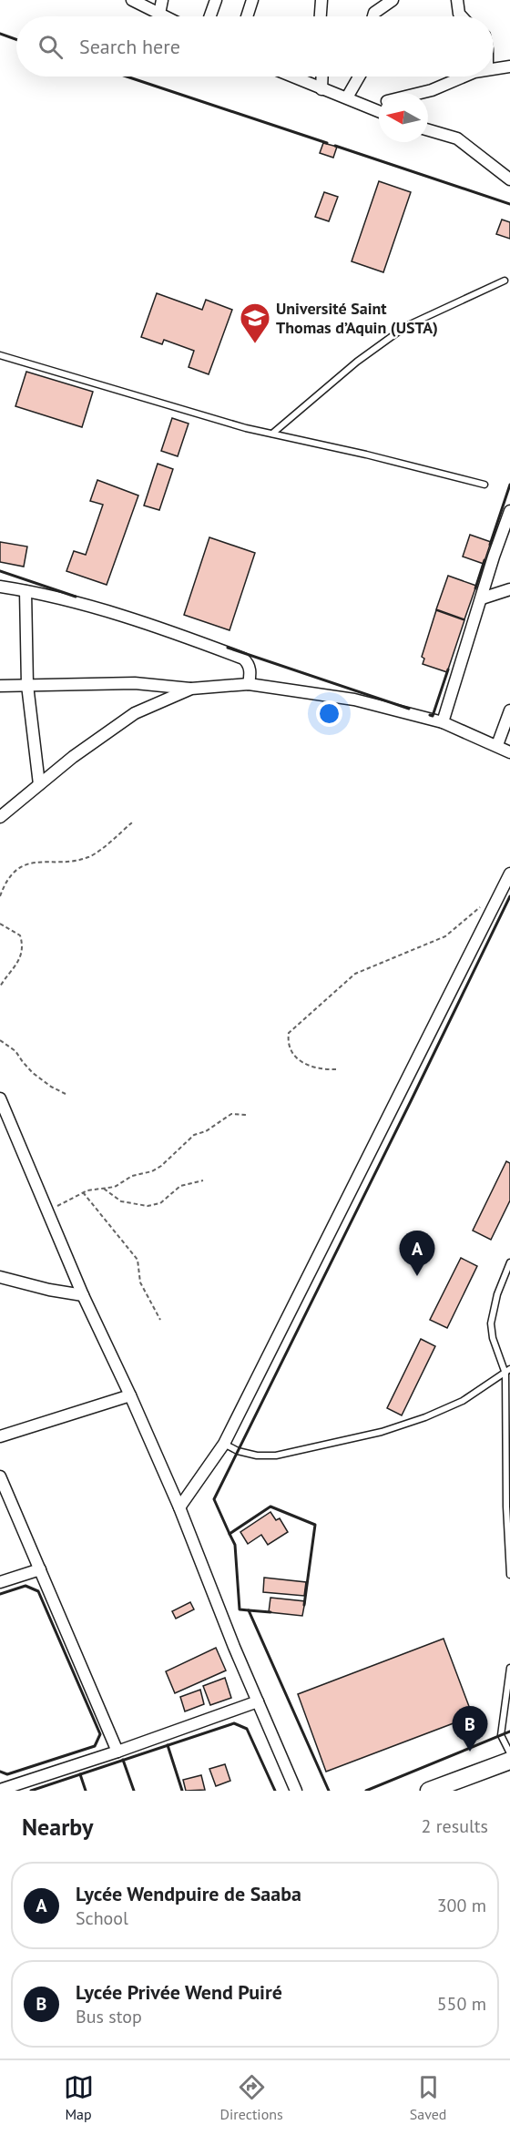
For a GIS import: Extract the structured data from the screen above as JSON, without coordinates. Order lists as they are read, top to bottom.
{
  "places": {
    "school or university": ["Université Saint Thomas d’Aquin (USTA)"]
  },
  "north": "left",
  "page": {
    "search": "Search here",
    "pins": ["A", "B"],
    "heading": ["Nearby", "2 results"],
    "list": [
      {
        "mark": "A",
        "name": "Lycée Wendpuire de Saaba",
        "note": "School",
        "value": "300 m"
      },
      {
        "mark": "B",
        "name": "Lycée Privée Wend Puiré",
        "note": "Bus stop",
        "value": "550 m"
      }
    ],
    "nav": ["Map", "Directions", "Saved"]
  }
}
